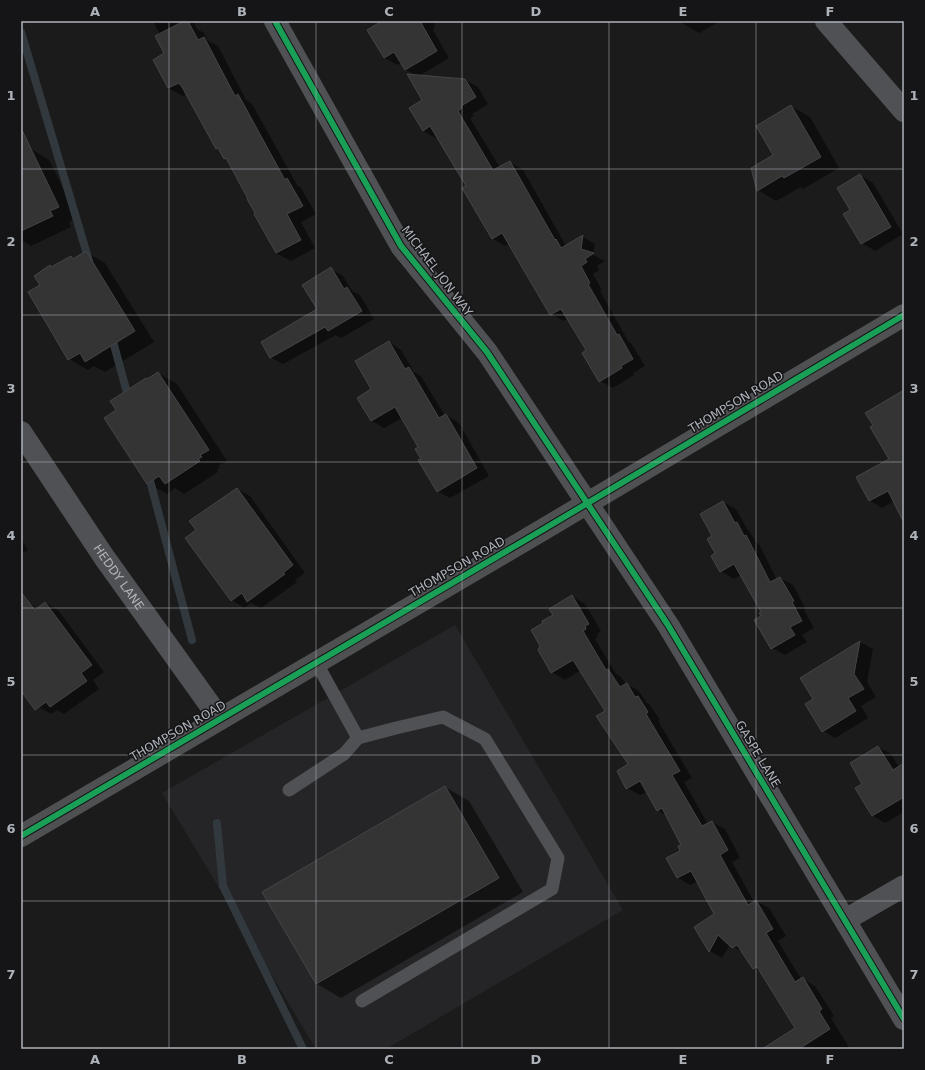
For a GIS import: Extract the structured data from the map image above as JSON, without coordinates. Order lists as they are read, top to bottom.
{
  "streets": {
    "street": [
      "MICHAEL JON WAY",
      "THOMPSON ROAD",
      "HEDDY LANE",
      "GASPE LANE"
    ]
  },
  "crossings": [
    ["MICHAEL JON WAY", "THOMPSON ROAD"],
    ["MICHAEL JON WAY", "GASPE LANE"],
    ["THOMPSON ROAD", "HEDDY LANE"],
    ["THOMPSON ROAD", "GASPE LANE"]
  ],
  "grid": {
    "columns": [
      "A",
      "B",
      "C",
      "D",
      "E",
      "F"
    ],
    "rows": [
      "1",
      "2",
      "3",
      "4",
      "5",
      "6",
      "7"
    ]
  }
}
